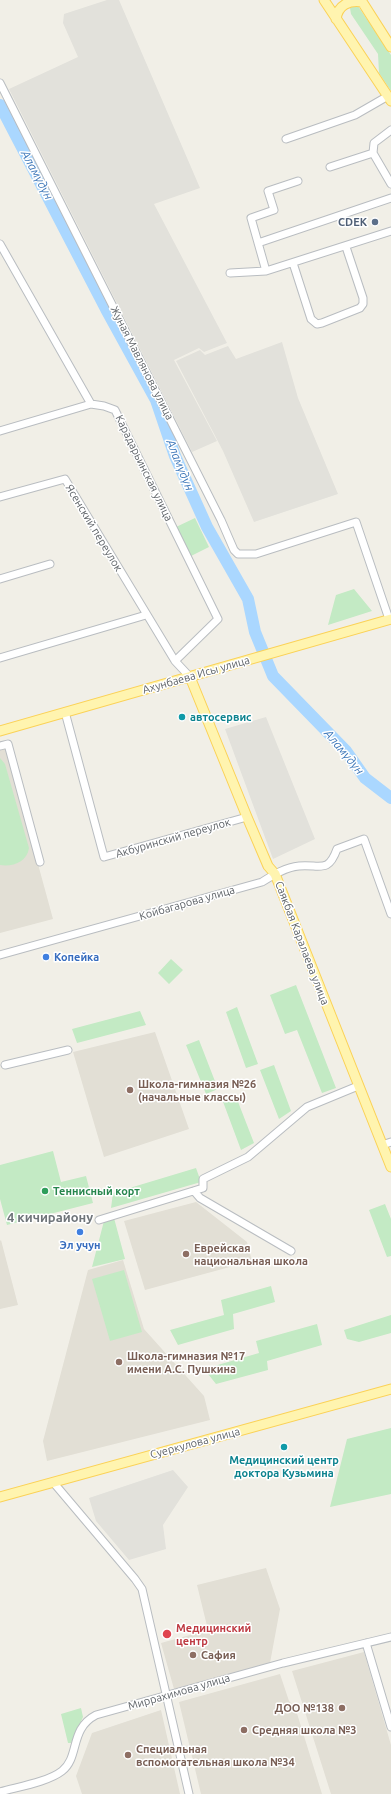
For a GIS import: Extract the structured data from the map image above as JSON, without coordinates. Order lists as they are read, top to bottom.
{
  "streets": {
    "main road": ["Ахунбаева Исы улица", "Саякбая Каралаева улица", "Суеркулова улица"],
    "street": [
      "Жуная Мавлянова улица",
      "Карадарьинская улица",
      "Ясенский переулок",
      "Акбуринский переулок",
      "Койбагарова улица",
      "Миррахимова улица"
    ]
  },
  "crossings": [
    ["Жуная Мавлянова улица", "Ахунбаева Исы улица"],
    ["Карадарьинская улица", "Ясенский переулок"],
    ["Ахунбаева Исы улица", "Акбуринский переулок"],
    ["Ахунбаева Исы улица", "Саякбая Каралаева улица"],
    ["Акбуринский переулок", "Саякбая Каралаева улица"],
    ["Койбагарова улица", "Саякбая Каралаева улица"]
  ],
  "districts": ["4 кичирайону"],
  "water": ["Аламүдүн"],
  "places": [
    "CDEK",
    "автосервис",
    "Копейка",
    "Школа-гимназия №26 (начальные классы)",
    "Теннисный корт",
    "Эл учун",
    "Еврейская национальная школа",
    "Школа-гимназия №17 имени А.С. Пушкина",
    "Медицинский центр доктора Кузьмина",
    "Медицинский центр",
    "Сафия",
    "ДОО №138",
    "Средняя школа №3",
    "Специальная вспомогательная школа №34"
  ]
}
